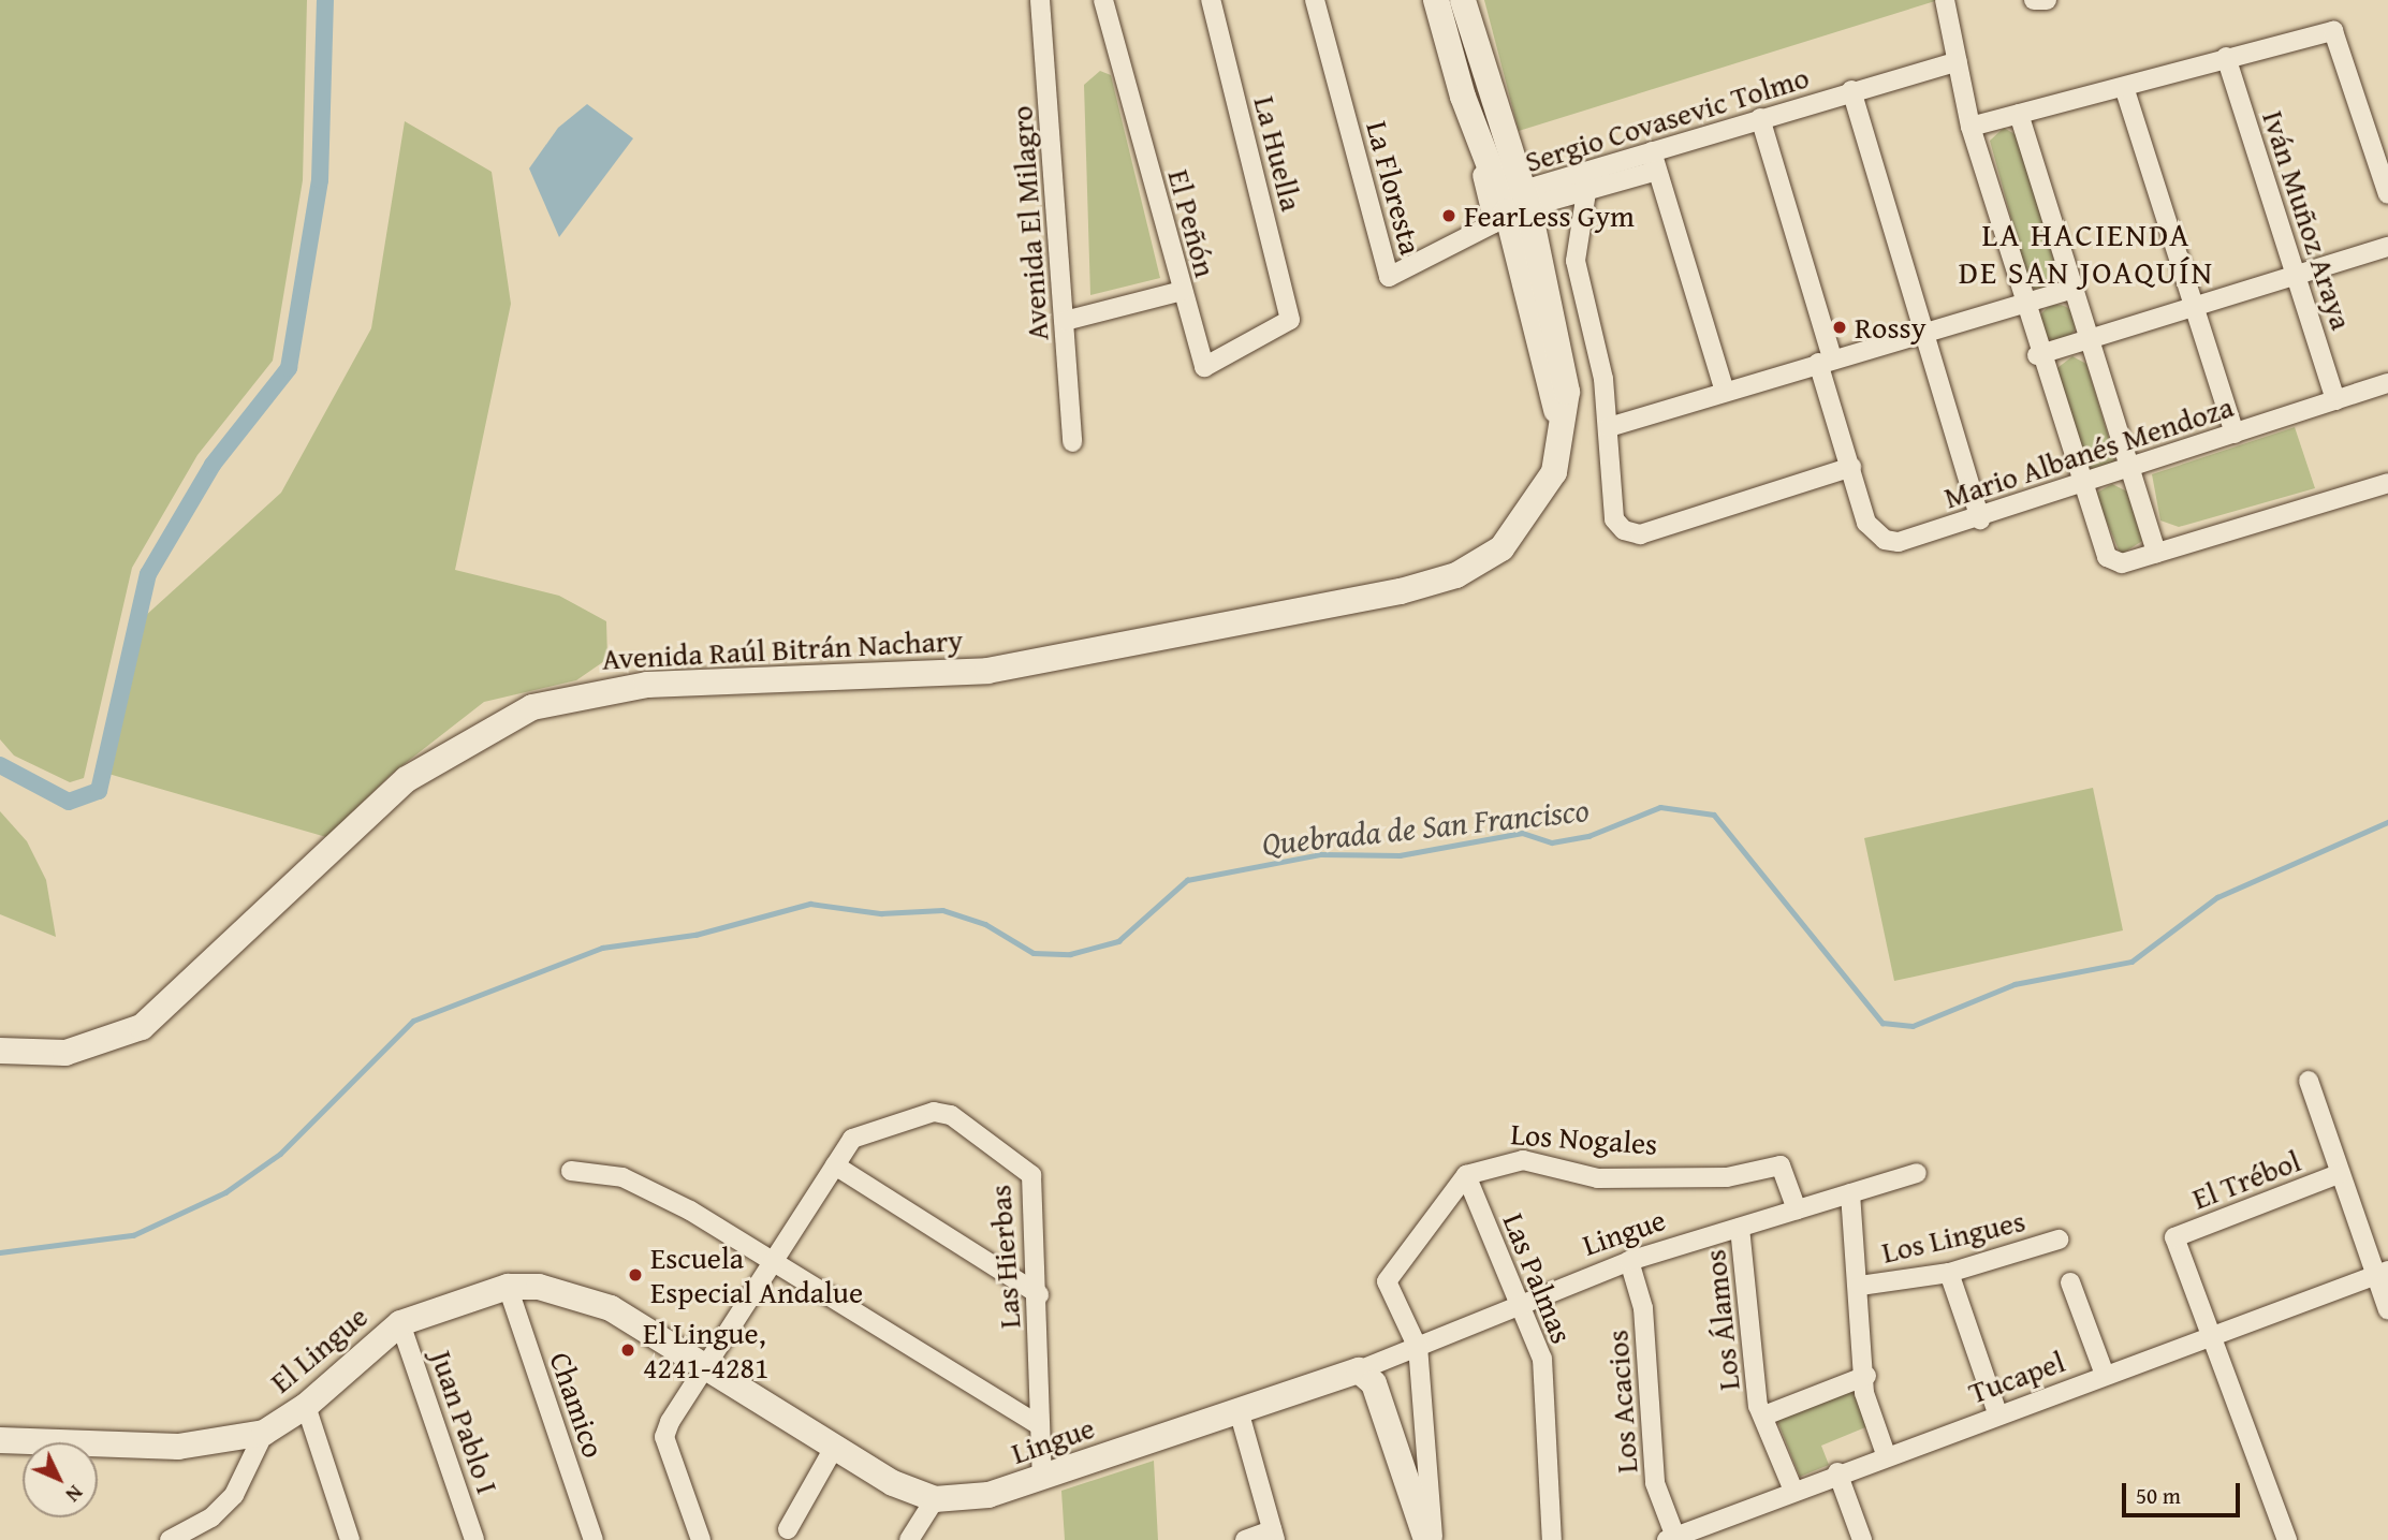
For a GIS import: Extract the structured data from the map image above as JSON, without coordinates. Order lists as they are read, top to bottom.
{
  "streets": {
    "main road": ["Avenida Raúl Bitrán Nachary", "Lingue", "El Lingue"],
    "street": [
      "Sergio Covasevic Tolmo",
      "La Huella",
      "La Floresta",
      "Iván Muñoz Araya",
      "Avenida El Milagro",
      "El Peñón",
      "Mario Albanés Mendoza",
      "Los Nogales",
      "El Trébol",
      "Los Lingues",
      "Las Hierbas",
      "Las Palmas",
      "Los Álamos",
      "Tucapel",
      "Los Acacios",
      "Chamico",
      "Juan Pablo I"
    ]
  },
  "crossings": [
    ["Sergio Covasevic Tolmo", "La Floresta"],
    ["Sergio Covasevic Tolmo", "Mario Albanés Mendoza"],
    ["Sergio Covasevic Tolmo", "Avenida Raúl Bitrán Nachary"],
    ["La Huella", "El Peñón"],
    ["La Floresta", "Avenida Raúl Bitrán Nachary"],
    ["Iván Muñoz Araya", "Mario Albanés Mendoza"],
    ["Los Nogales", "Lingue"],
    ["Los Nogales", "Las Palmas"],
    ["El Trébol", "Tucapel"],
    ["Lingue", "Los Lingues"],
    ["Lingue", "Las Hierbas"],
    ["Lingue", "Las Palmas"],
    ["Lingue", "Los Álamos"],
    ["Lingue", "El Lingue"],
    ["Lingue", "Los Acacios"],
    ["Los Lingues", "Tucapel"],
    ["Los Álamos", "Tucapel"],
    ["El Lingue", "Chamico"],
    ["El Lingue", "Juan Pablo I"],
    ["Tucapel", "Los Acacios"]
  ],
  "districts": ["LA HACIENDA DE SAN JOAQUÍN"],
  "water": ["Quebrada de San Francisco"],
  "places": [
    "FearLess Gym",
    "Rossy",
    "Escuela Especial Andalue",
    "El Lingue, 4241-4281"
  ],
  "scale_bar": "50 m",
  "north": "bottom right"
}
